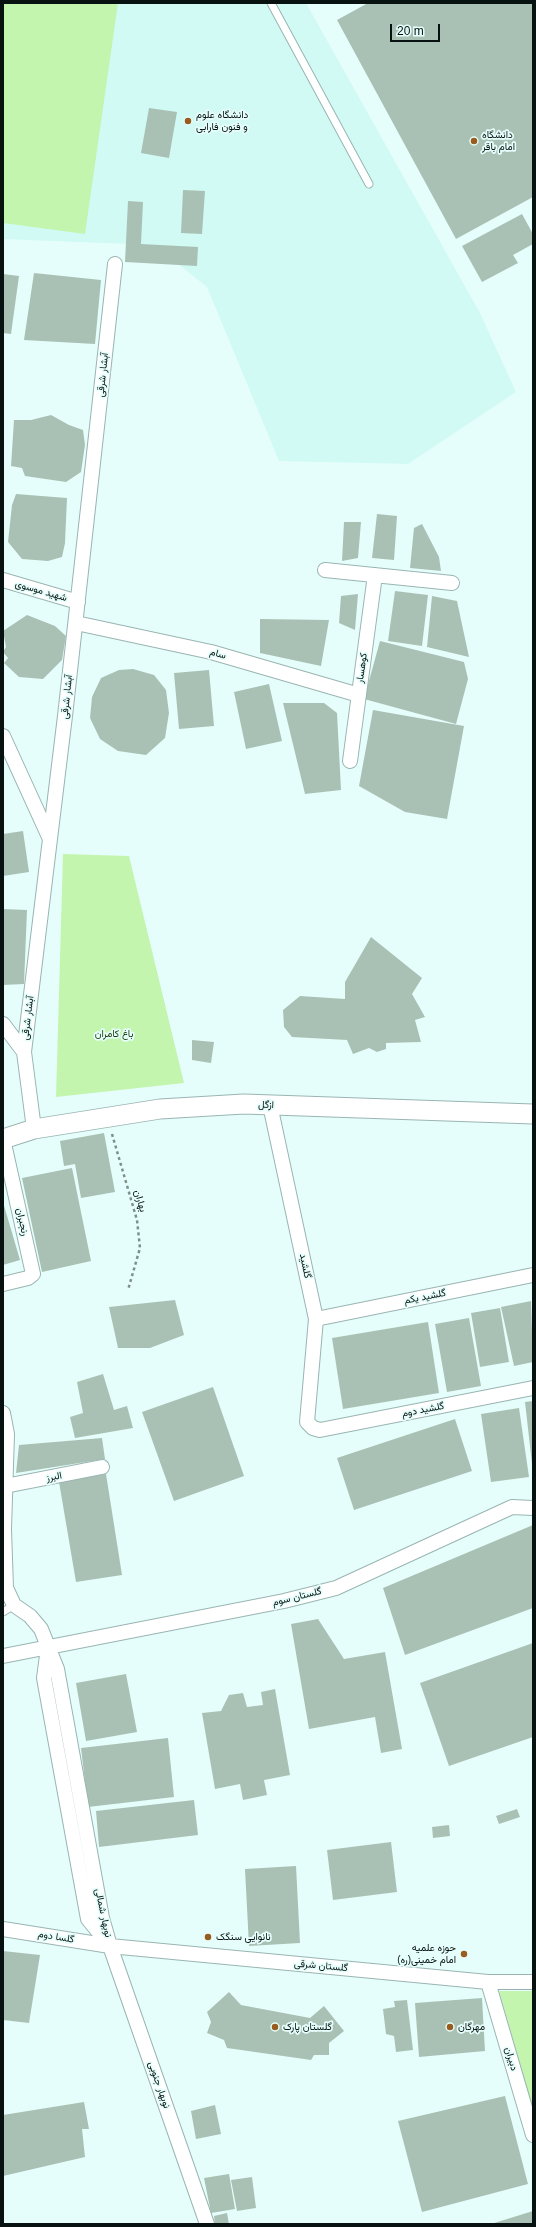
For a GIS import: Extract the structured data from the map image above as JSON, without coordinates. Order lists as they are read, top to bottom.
{
  "streets": {
    "main road": ["ازگل"],
    "street": [
      "آبشار شرقی",
      "شهید موسوی",
      "سام",
      "کوهسار",
      "رنجبران",
      "گلشید",
      "گلشيد يكم",
      "گلشيد دوم",
      "البرز",
      "گلستان سوم",
      "نوبهار شمالی",
      "گلسا دوم",
      "گلستان شرقی",
      "دبیران",
      "نوبهار جنوبی"
    ],
    "path": ["بهاران"]
  },
  "crossings": [
    ["آبشار شرقی", "شهید موسوی"],
    ["آبشار شرقی", "سام"],
    ["آبشار شرقی", "ازگل"],
    ["سام", "کوهسار"],
    ["ازگل", "بهاران"],
    ["ازگل", "رنجبران"],
    ["ازگل", "گلشید"],
    ["گلشید", "گلشيد يكم"],
    ["گلشید", "گلشيد دوم"],
    ["البرز", "نوبهار شمالی"],
    ["گلستان سوم", "نوبهار شمالی"],
    ["نوبهار شمالی", "گلسا دوم"],
    ["نوبهار شمالی", "گلستان شرقی"],
    ["نوبهار شمالی", "نوبهار جنوبی"],
    ["گلسا دوم", "گلستان شرقی"],
    ["گلسا دوم", "نوبهار جنوبی"],
    ["گلستان شرقی", "دبیران"],
    ["گلستان شرقی", "نوبهار جنوبی"]
  ],
  "parks": ["باغ کامران"],
  "places": [
    "دانشگاه علوم و فنون فارابی",
    "دانشگاه امام باقر",
    "نانوایی سنگک",
    "حوزه علمیه امام خمینی(ره)",
    "گلستان پارک",
    "مهرگان"
  ],
  "scale_bar": "20 m"
}
